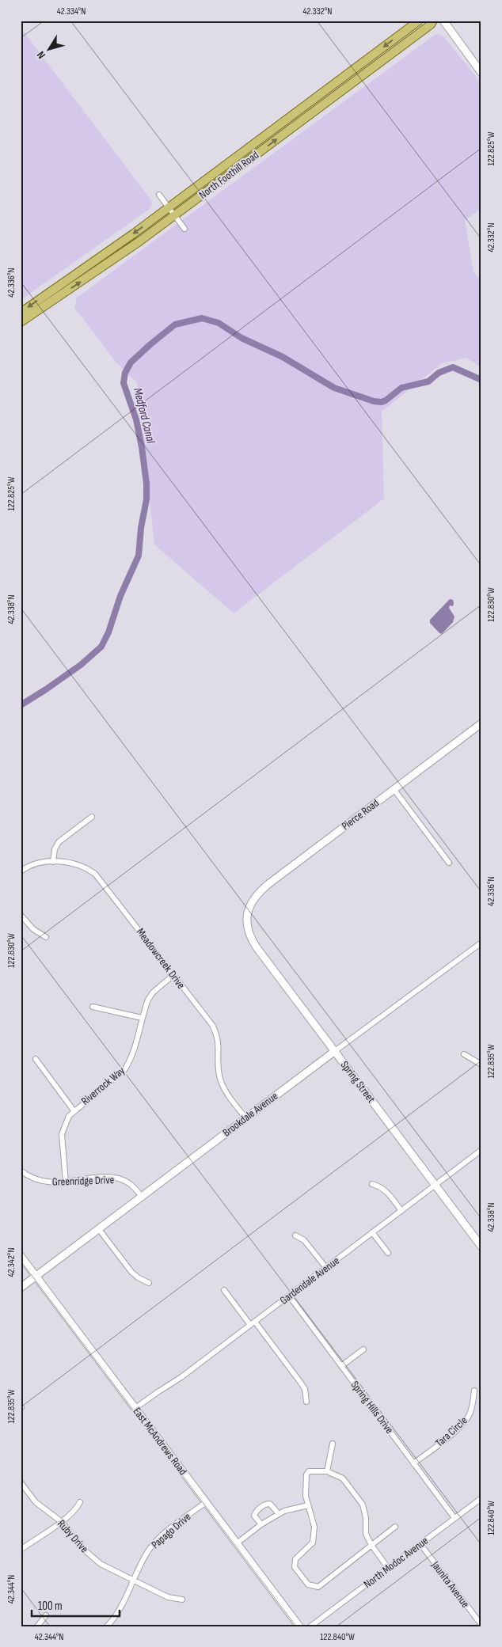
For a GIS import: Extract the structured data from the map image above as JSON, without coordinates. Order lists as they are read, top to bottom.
{
  "streets": {
    "main road": ["North Foothill Road"],
    "street": [
      "Pierce Road",
      "Meadowcreek Drive",
      "Spring Street",
      "Riverrock Way",
      "Brookdale Avenue",
      "Greenridge Drive",
      "Gardendale Avenue",
      "Spring Hills Drive",
      "Tara Circle",
      "East McAndrews Road",
      "Papago Drive",
      "Ruby Drive",
      "North Modoc Avenue",
      "Jaunita Avenue"
    ]
  },
  "crossings": [
    ["Pierce Road", "Spring Street"],
    ["Meadowcreek Drive", "Riverrock Way"],
    ["Meadowcreek Drive", "Brookdale Avenue"],
    ["Spring Street", "Brookdale Avenue"],
    ["Spring Street", "Gardendale Avenue"],
    ["Riverrock Way", "Greenridge Drive"],
    ["Brookdale Avenue", "Greenridge Drive"],
    ["Brookdale Avenue", "East McAndrews Road"],
    ["Gardendale Avenue", "Spring Hills Drive"],
    ["Gardendale Avenue", "East McAndrews Road"],
    ["Spring Hills Drive", "Tara Circle"],
    ["Spring Hills Drive", "North Modoc Avenue"],
    ["East McAndrews Road", "Papago Drive"],
    ["Papago Drive", "Ruby Drive"],
    ["North Modoc Avenue", "Jaunita Avenue"]
  ],
  "water": ["Medford Canal"],
  "scale_bar": "100 m",
  "north": "bottom left",
  "coordinates": [
    "42.334°N",
    "42.332°N",
    "122.825°W",
    "42.336°N",
    "122.830°W",
    "42.338°N",
    "122.835°W",
    "42.342°N",
    "122.840°W",
    "42.344°N"
  ]
}
